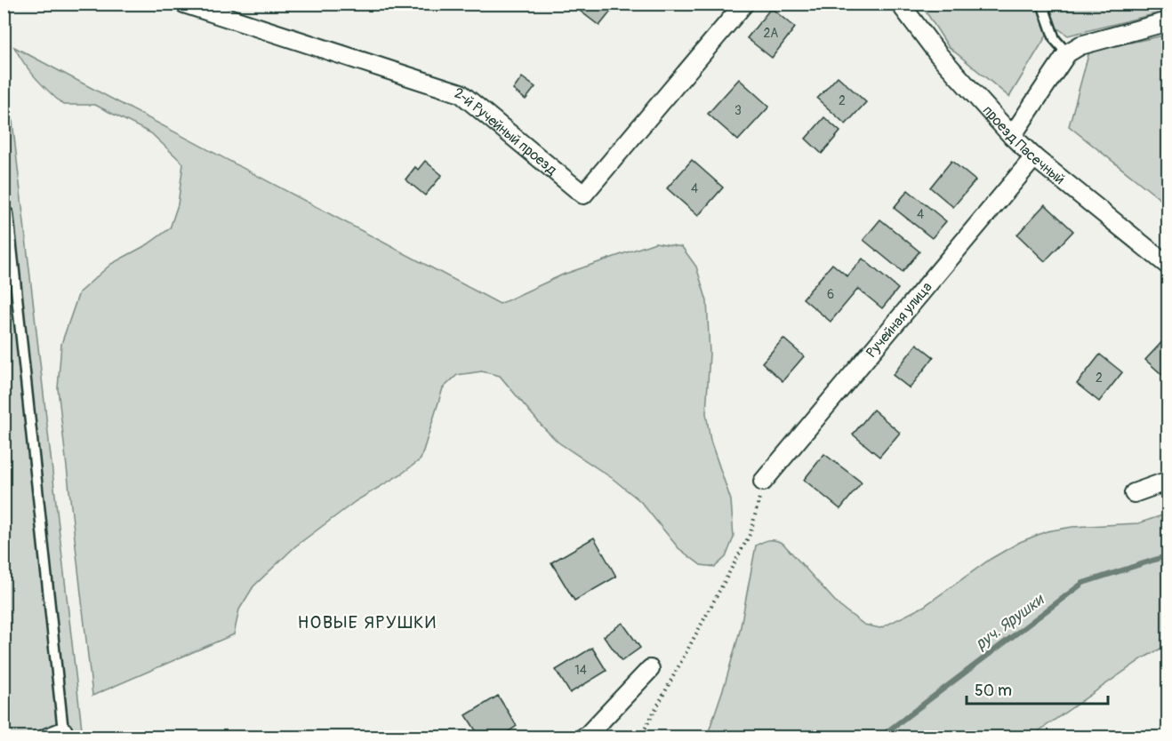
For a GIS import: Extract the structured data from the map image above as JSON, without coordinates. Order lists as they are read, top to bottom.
{
  "streets": {
    "street": ["2-й Ручейный проезд", "проезд Пасечный", "Ручейная улица"]
  },
  "crossings": [
    ["проезд Пасечный", "Ручейная улица"]
  ],
  "districts": ["НОВЫЕ ЯРУШКИ"],
  "water": ["руч. Ярушки"],
  "house_numbers": [
    "2А",
    "2",
    "3",
    "4",
    "4",
    "6",
    "2",
    "14"
  ],
  "scale_bar": "50 m"
}
